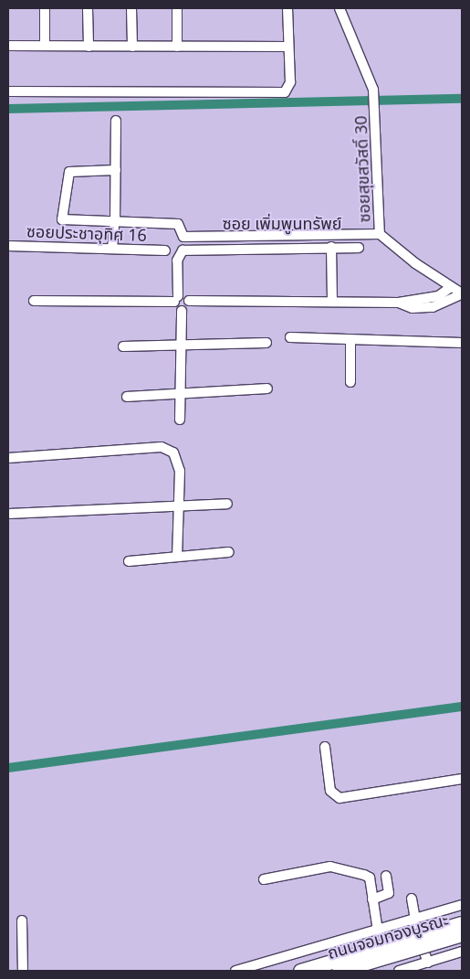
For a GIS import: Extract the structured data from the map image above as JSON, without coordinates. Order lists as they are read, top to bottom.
{
  "streets": {
    "street": [
      "ซอยสุขสวัสดิ์ 30",
      "ซอย เพิ่มพูนทรัพย์",
      "ซอยประชาอุทิศ 16",
      "ถนนจอมทองบูรณะ"
    ]
  },
  "crossings": [
    ["ซอยสุขสวัสดิ์ 30", "ซอย เพิ่มพูนทรัพย์"]
  ]
}
